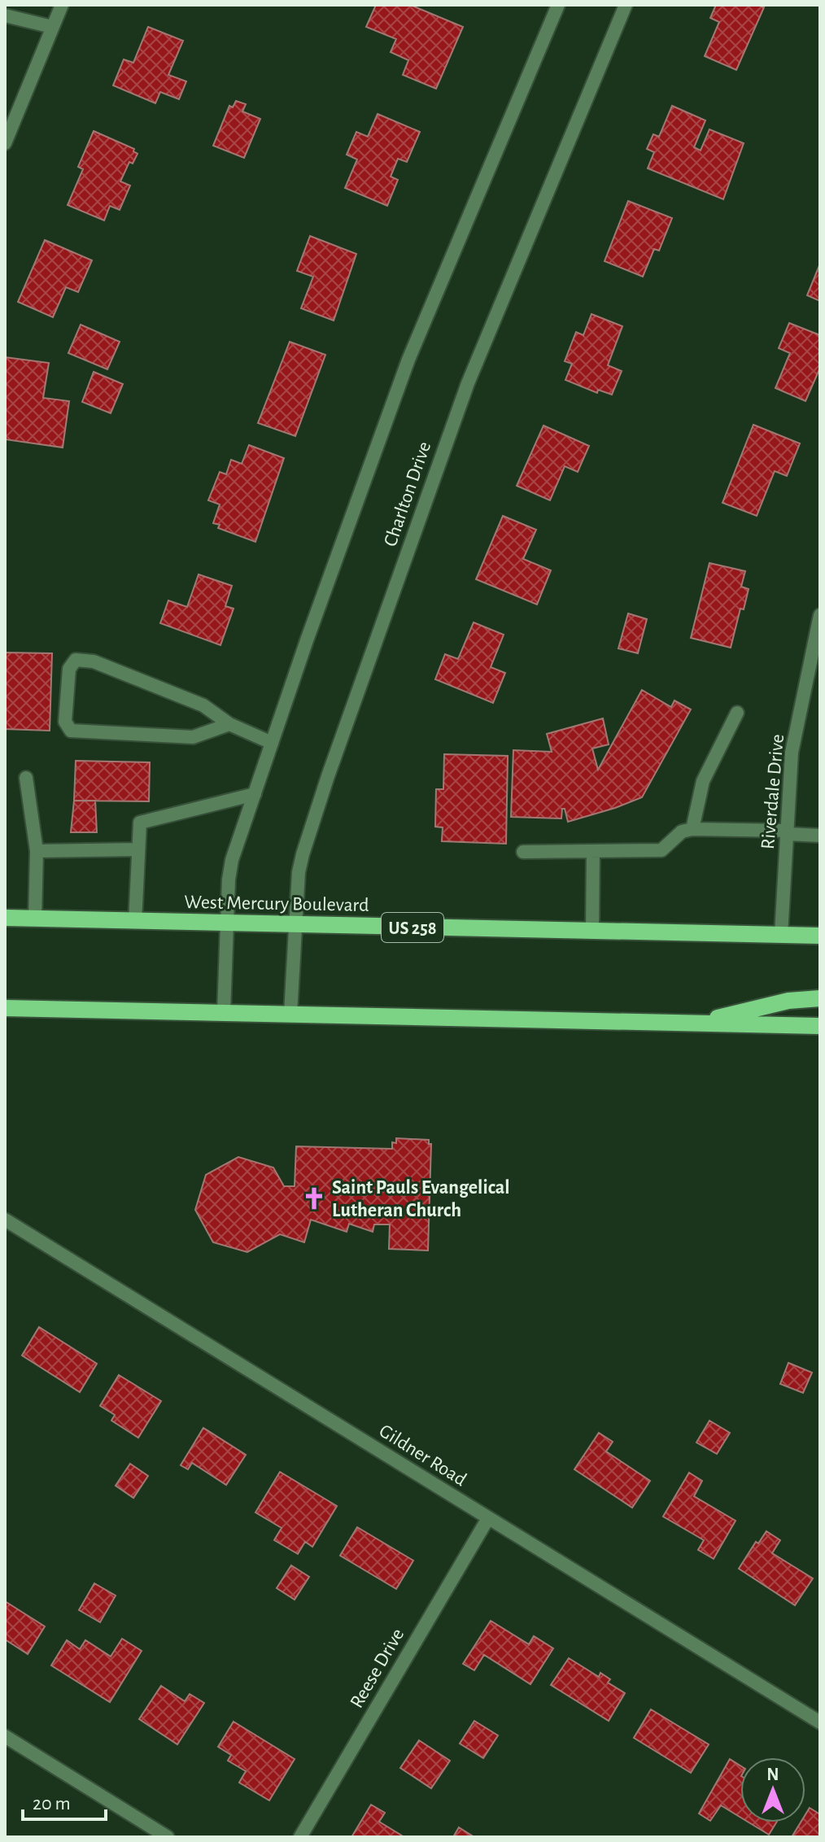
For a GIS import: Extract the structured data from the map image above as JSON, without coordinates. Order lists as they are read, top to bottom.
{
  "streets": {
    "main road": ["West Mercury Boulevard", "US 258"],
    "street": [
      "Charlton Drive",
      "Riverdale Drive",
      "Gildner Road",
      "Reese Drive"
    ]
  },
  "crossings": [
    ["Charlton Drive", "West Mercury Boulevard"],
    ["Riverdale Drive", "West Mercury Boulevard"],
    ["Gildner Road", "Reese Drive"]
  ],
  "places": {
    "church": ["Saint Pauls Evangelical Lutheran Church"]
  },
  "scale_bar": "20 m",
  "north": "top"
}
